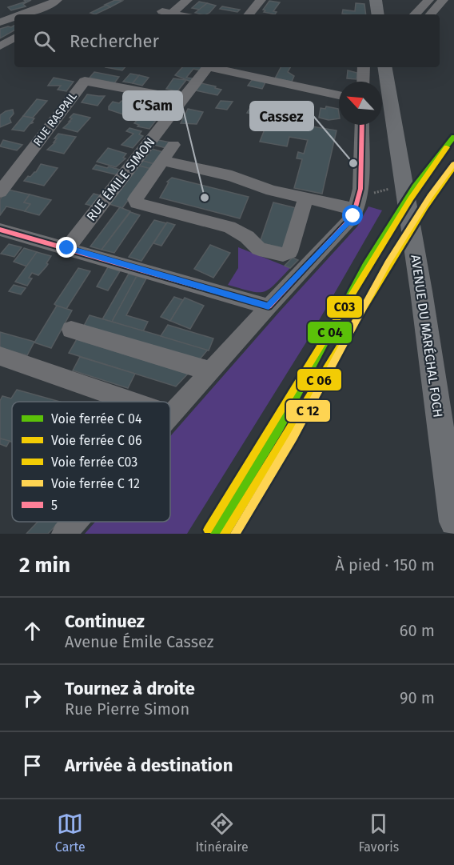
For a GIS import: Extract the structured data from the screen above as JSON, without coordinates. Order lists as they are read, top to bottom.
{
  "streets": {
    "main road": ["AVENUE DU MARÉCHAL FOCH"],
    "street": ["RUE RASPAIL", "RUE ÉMILE SIMON"]
  },
  "crossings": [
    ["RUE RASPAIL", "RUE ÉMILE SIMON"]
  ],
  "places": ["Cassez", "C’Sam"],
  "lines": ["transit line 5", "rail line C03"],
  "legend": [
    "Voie ferrée C 04",
    "Voie ferrée C 06",
    "Voie ferrée C03",
    "Voie ferrée C 12",
    "5"
  ],
  "north": "top left",
  "page": {
    "search": "Rechercher",
    "heading": ["2 min", "À pied · 150 m"],
    "list": [
      ["Continuez", "Avenue Émile Cassez", "60 m"],
      ["Tournez à droite", "Rue Pierre Simon", "90 m"],
      "Arrivée à destination"
    ],
    "nav": ["Carte", "Itinéraire", "Favoris"]
  }
}
